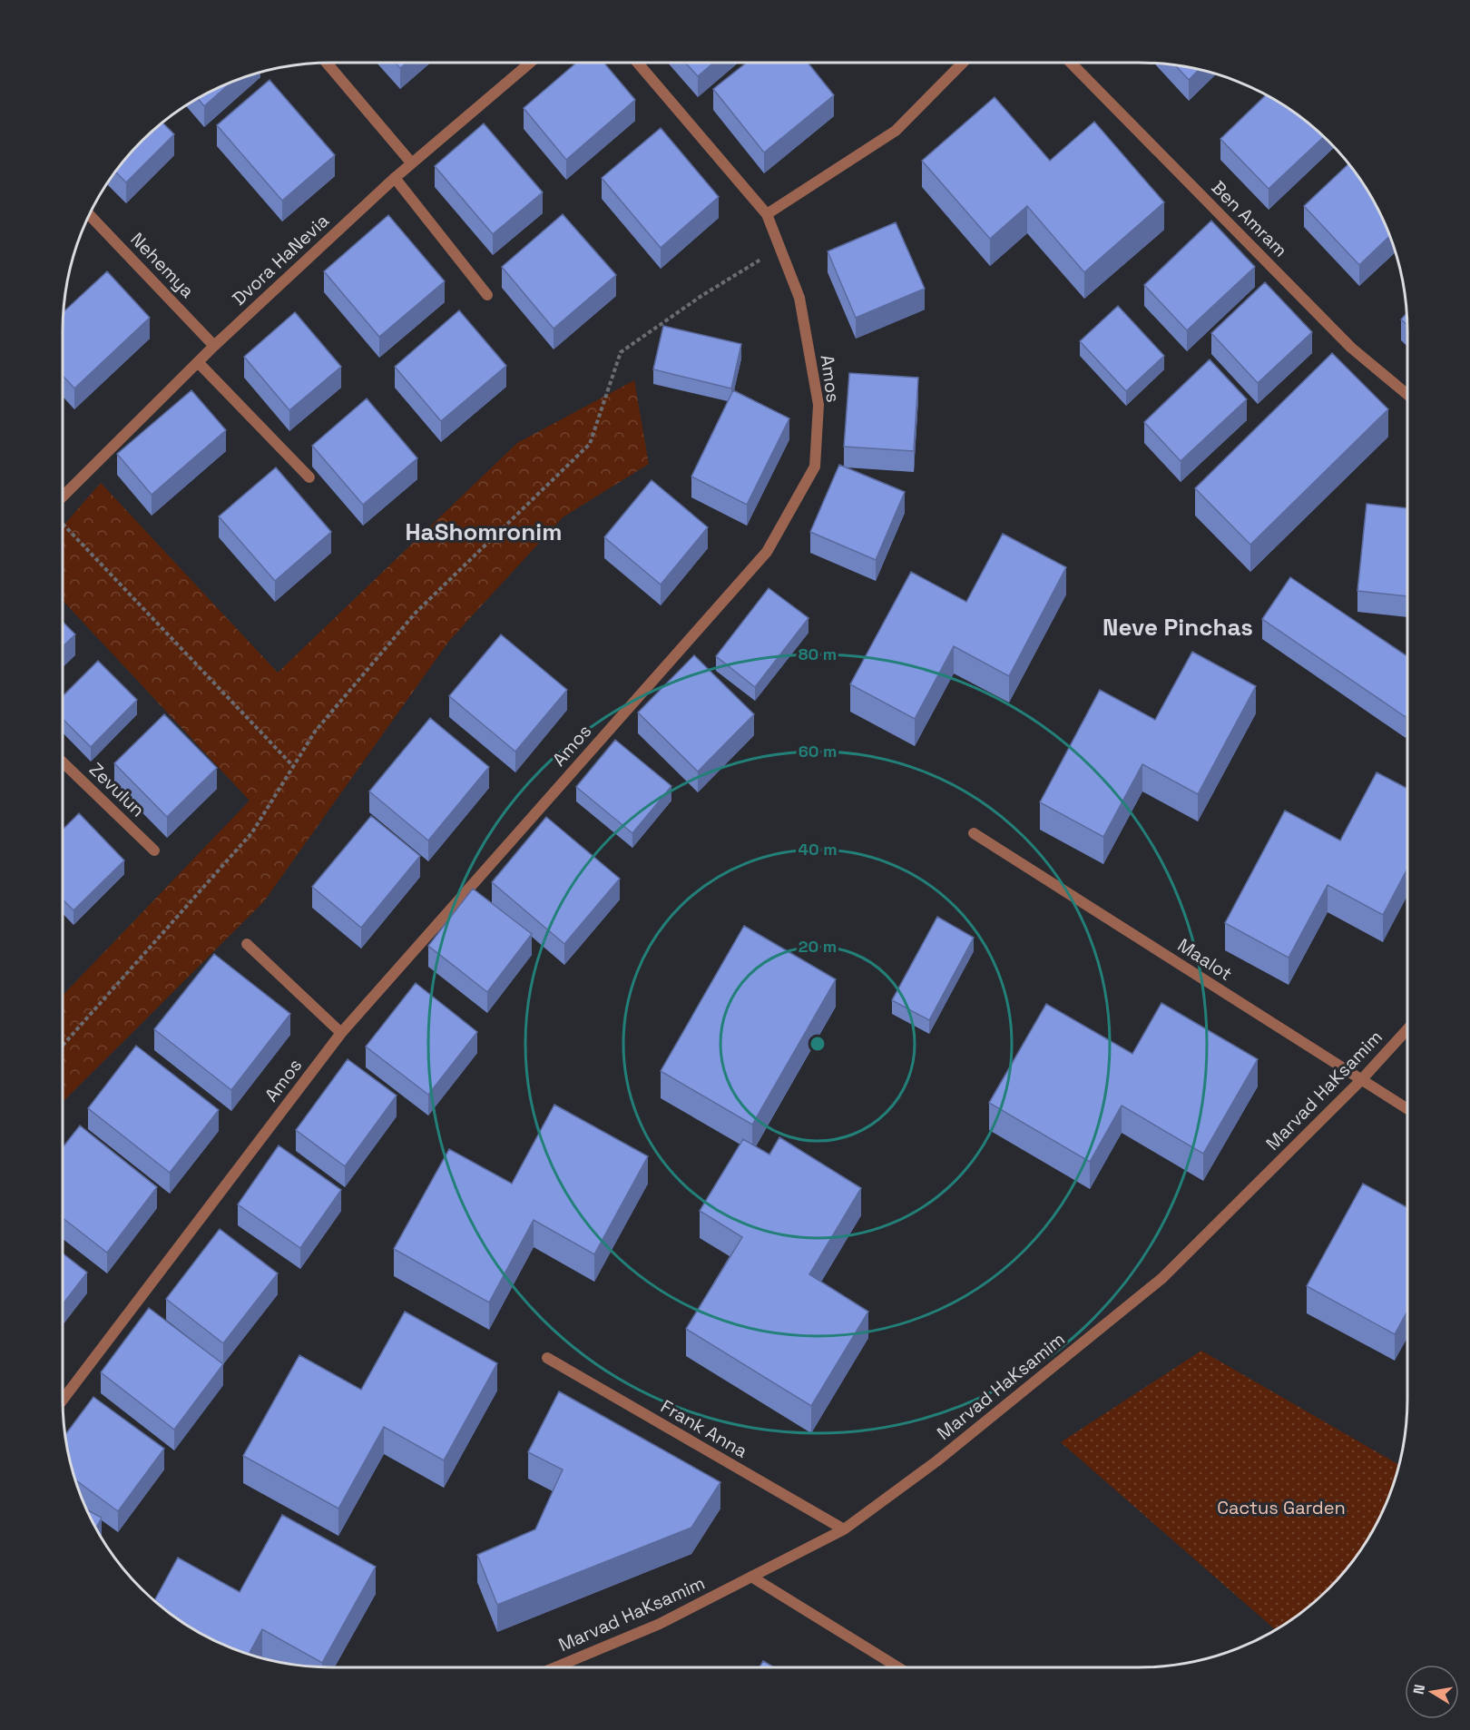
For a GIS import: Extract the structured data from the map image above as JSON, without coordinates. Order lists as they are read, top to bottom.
{
  "streets": {
    "street": [
      "Ben Amram",
      "Dvora HaNevia",
      "Nehemya",
      "Amos",
      "Zevulun",
      "Maalot",
      "Marvad HaKsamim",
      "Frank Anna"
    ]
  },
  "crossings": [
    ["Dvora HaNevia", "Nehemya"],
    ["Maalot", "Marvad HaKsamim"],
    ["Marvad HaKsamim", "Frank Anna"]
  ],
  "districts": ["HaShomronim", "Neve Pinchas"],
  "parks": ["Cactus Garden"],
  "north": "left",
  "rings": [
    "80 m",
    "60 m",
    "40 m",
    "20 m"
  ]
}
